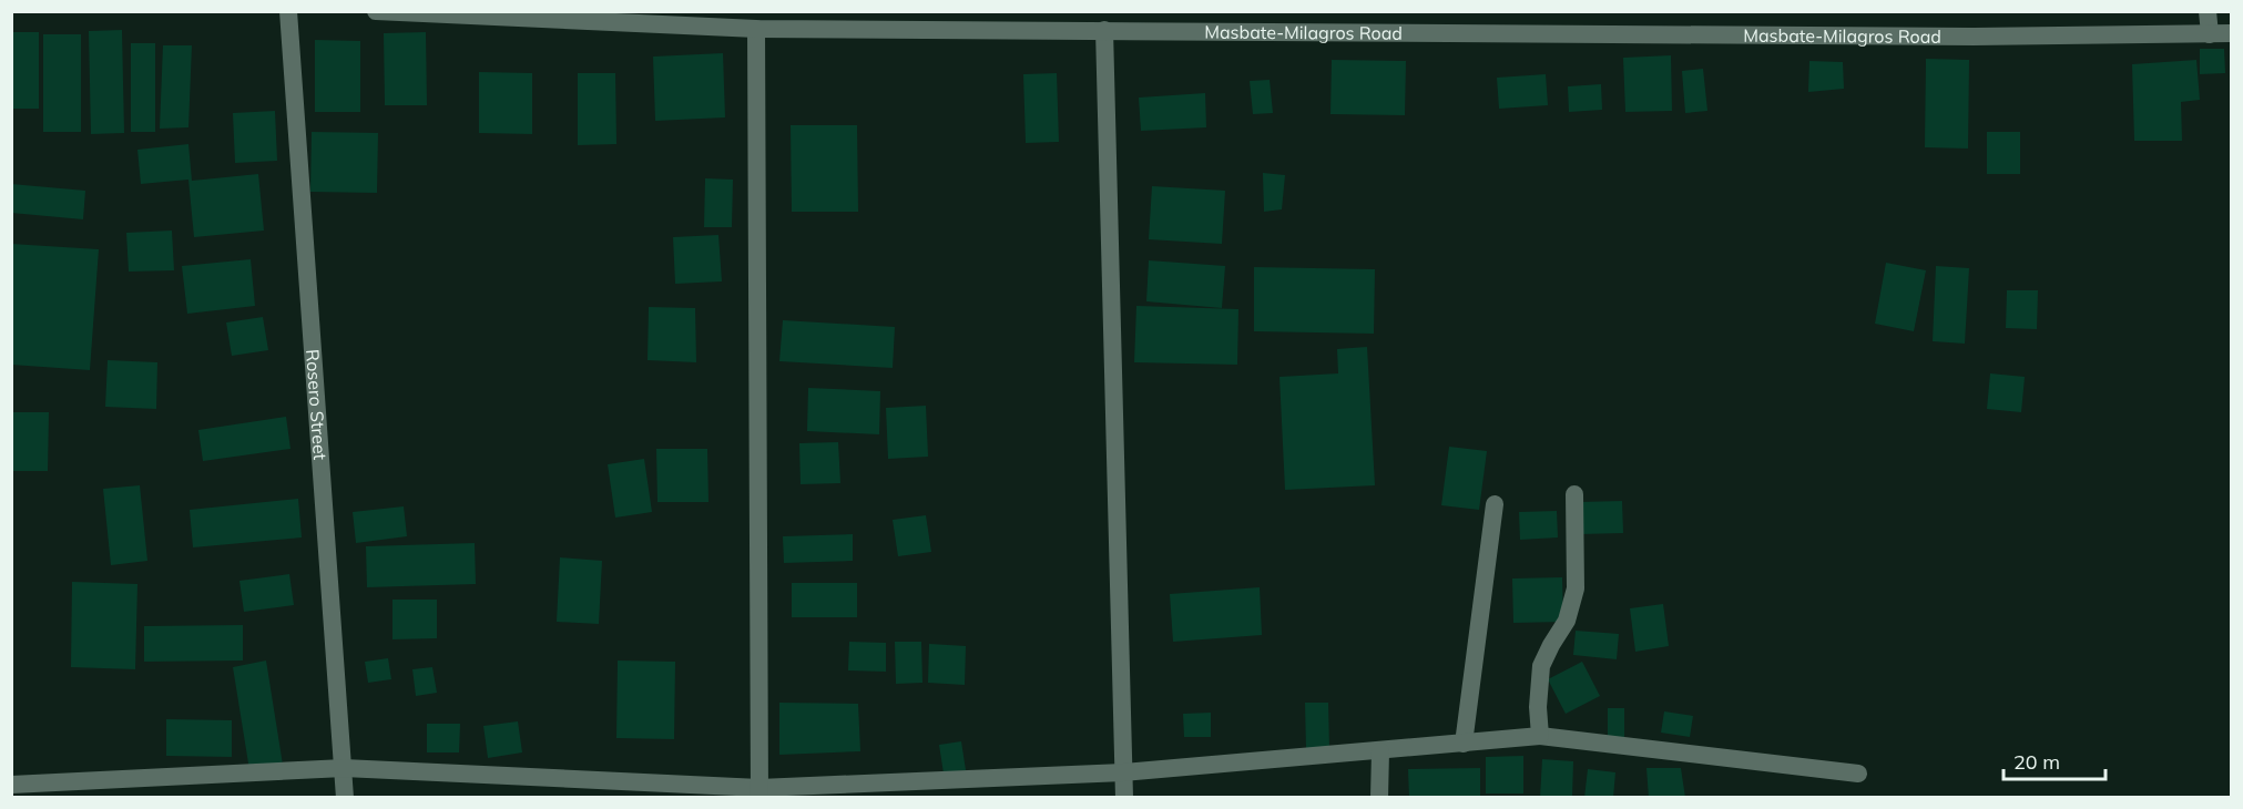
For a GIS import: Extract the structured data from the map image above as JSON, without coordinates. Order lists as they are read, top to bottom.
{
  "streets": {
    "street": ["Masbate-Milagros Road", "Rosero Street"]
  },
  "scale_bar": "20 m"
}
